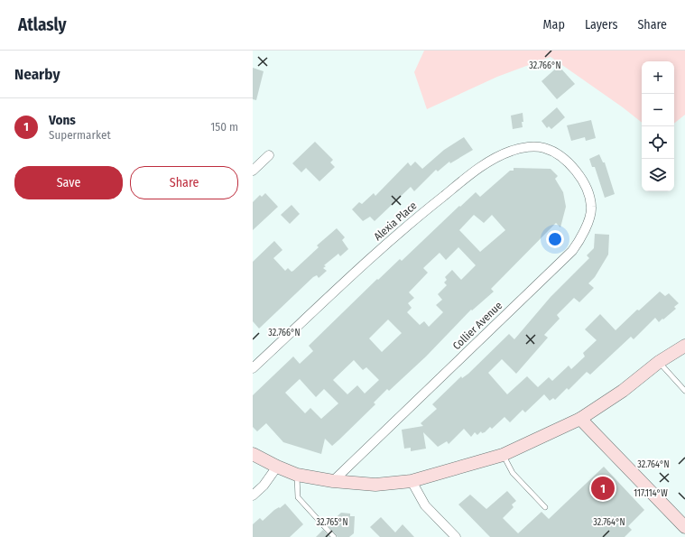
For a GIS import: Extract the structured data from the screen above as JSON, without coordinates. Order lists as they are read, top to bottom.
{
  "streets": {
    "street": ["Alexia Place", "Collier Avenue"]
  },
  "crossings": [
    ["Alexia Place", "Collier Avenue"]
  ],
  "page": {
    "header": "Atlasly",
    "nav": ["Map", "Layers", "Share"],
    "heading": "Nearby",
    "map_buttons": ["+", "−"],
    "list": [
      {
        "mark": "1",
        "name": "Vons",
        "note": "Supermarket",
        "value": "150 m"
      }
    ],
    "buttons": ["Save", "Share"],
    "pins": "1"
  },
  "coordinates": [
    "32.766°N",
    "32.764°N",
    "117.114°W",
    "32.765°N"
  ]
}
